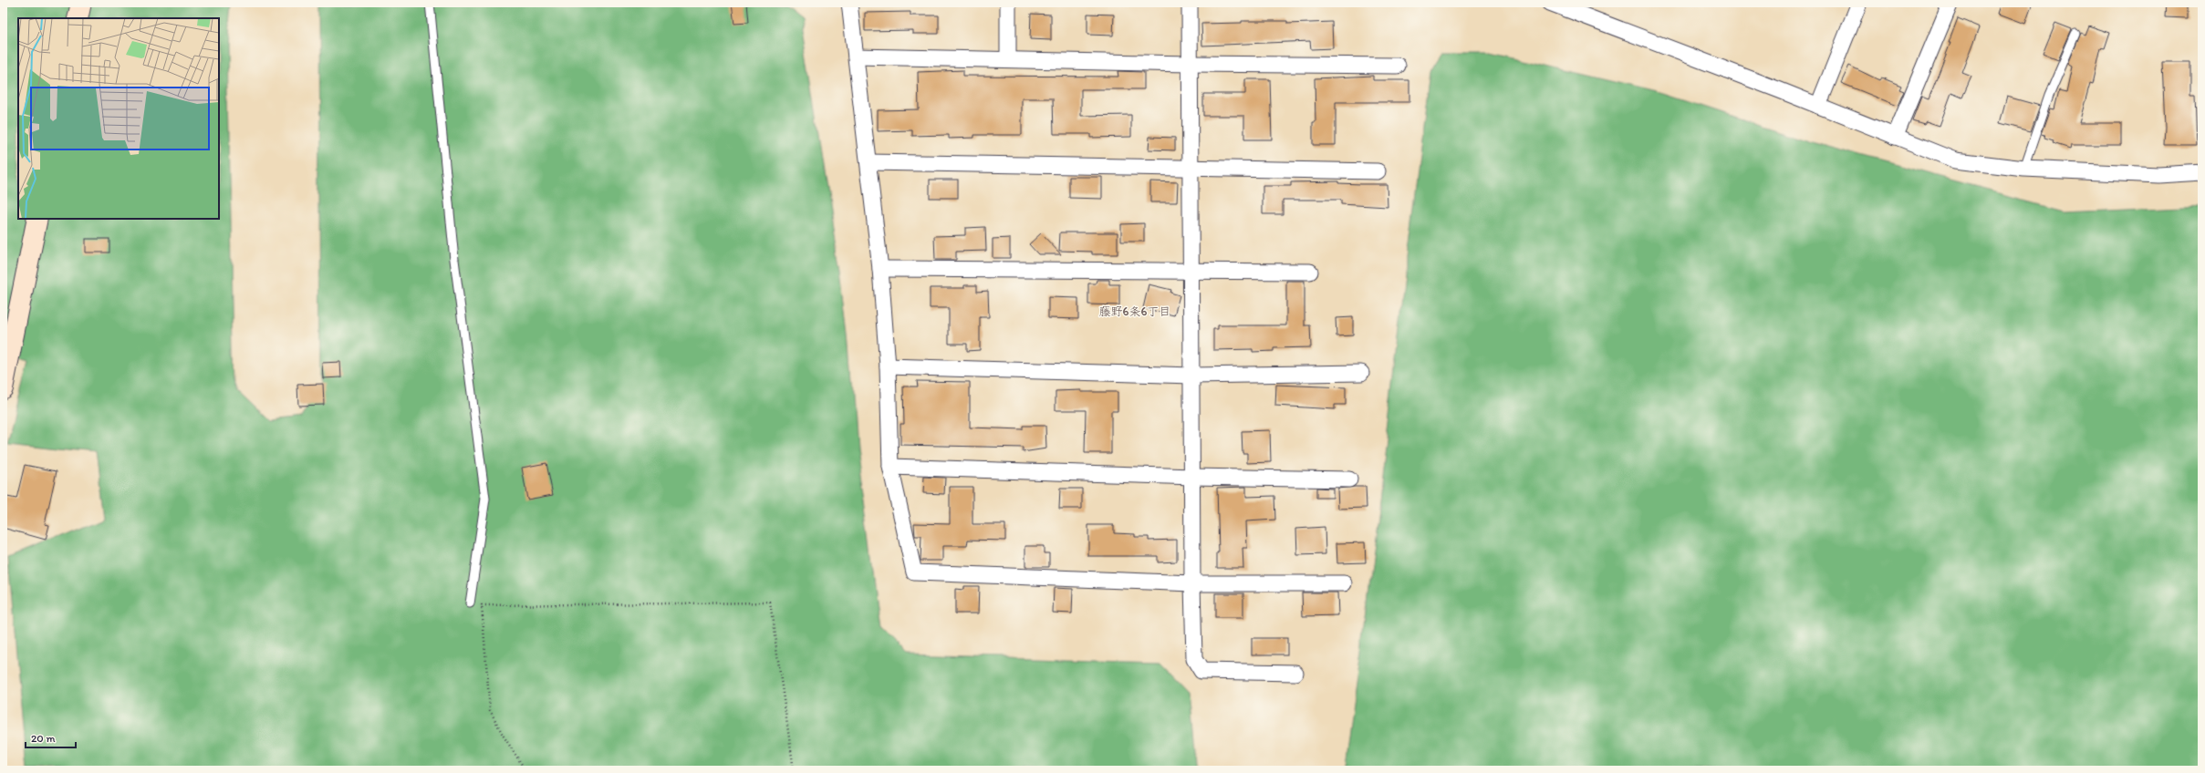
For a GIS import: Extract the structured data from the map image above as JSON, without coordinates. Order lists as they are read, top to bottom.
{
  "districts": ["藤野6条6丁目"],
  "scale_bar": "20 m"
}
